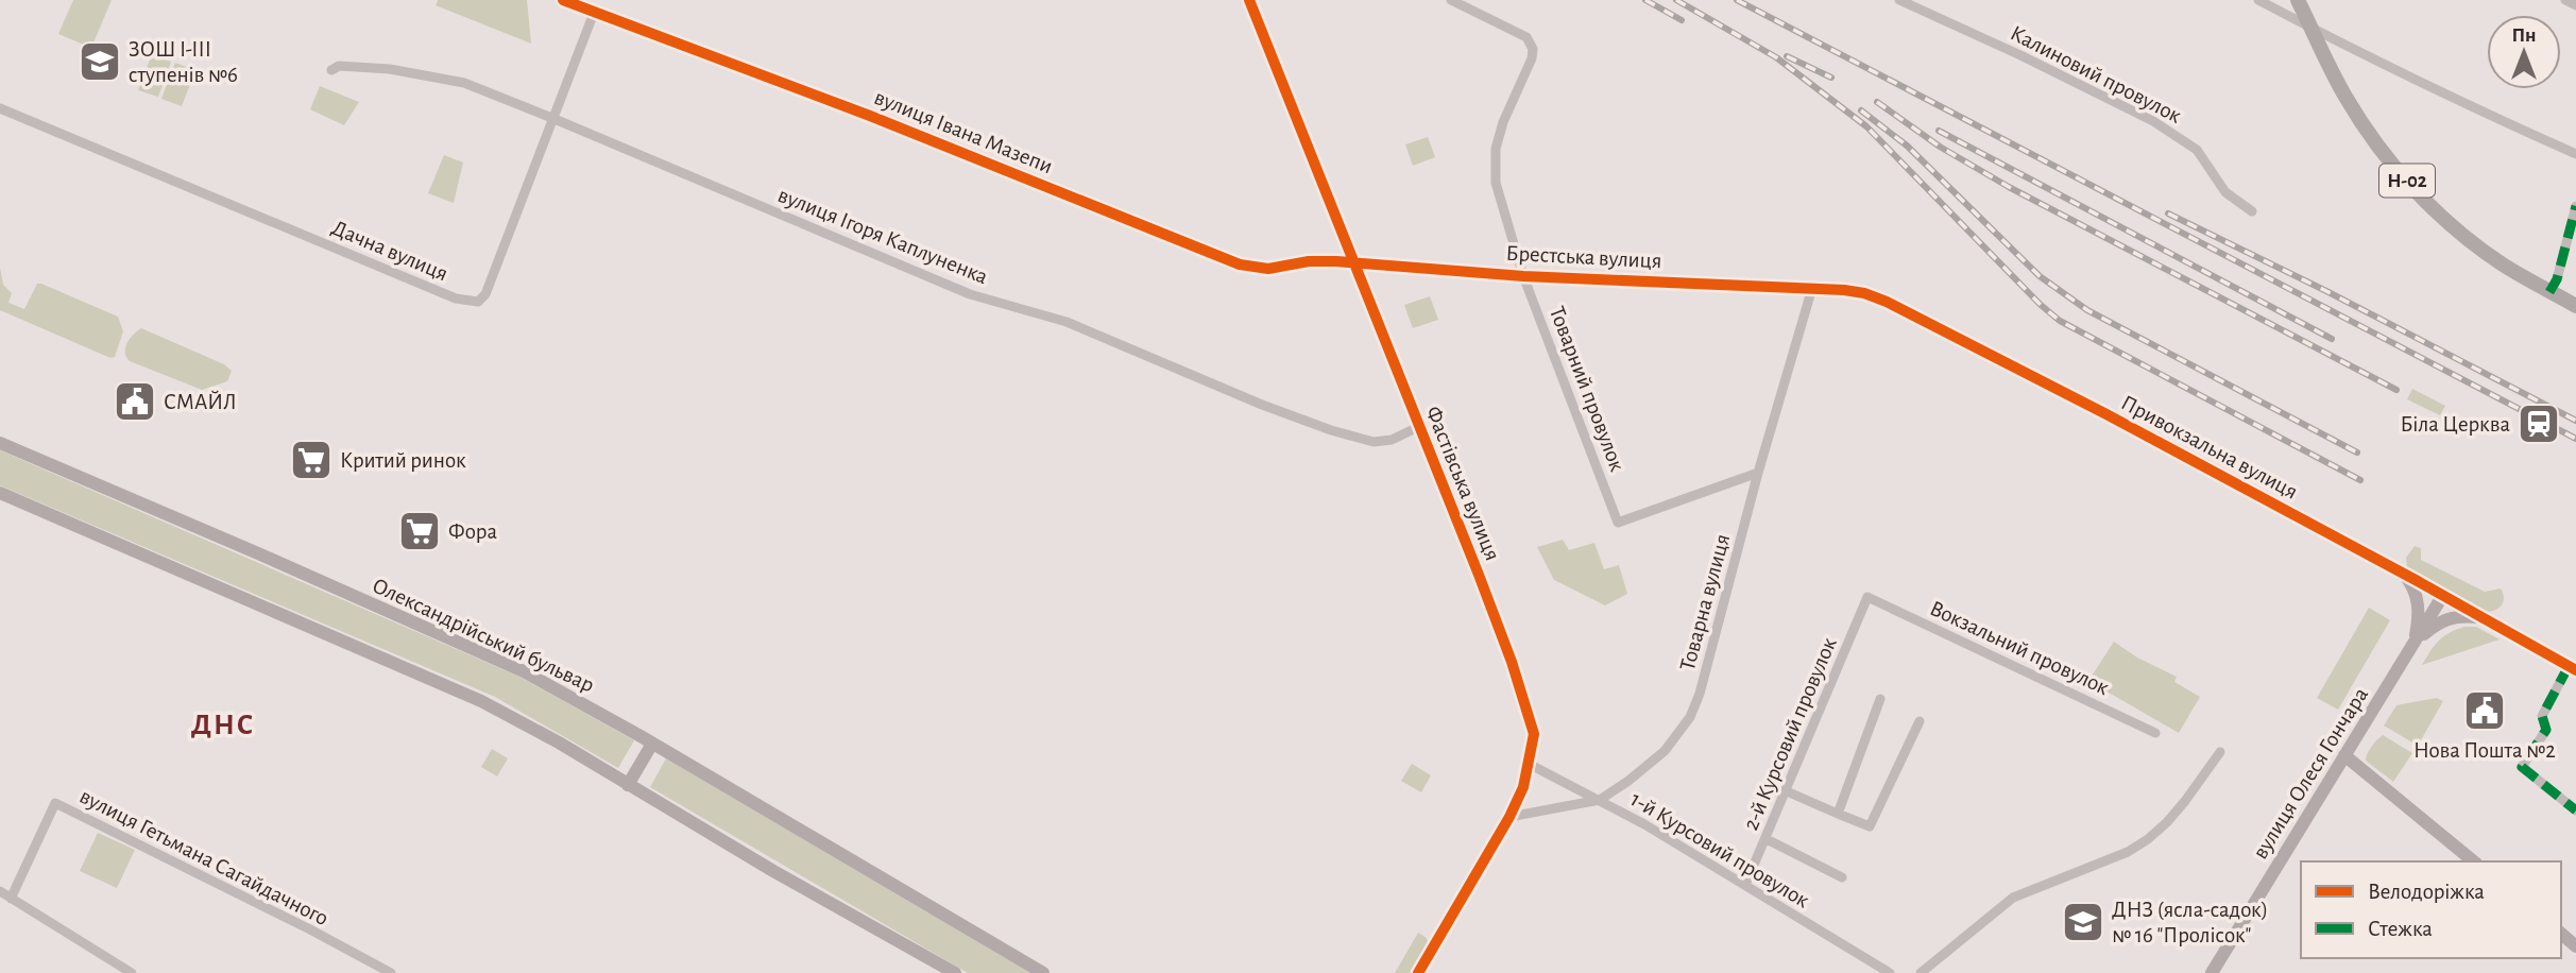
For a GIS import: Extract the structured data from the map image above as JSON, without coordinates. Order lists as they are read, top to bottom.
{
  "streets": {
    "main road": ["Н-02"],
    "street": [
      "Калиновий провулок",
      "вулиця Івана Мазепи",
      "вулиця Ігоря Каплуненка",
      "Дачна вулиця",
      "Брестська вулиця",
      "Товарний провулок",
      "Привокзальна вулиця",
      "Фастівська вулиця",
      "Товарна вулиця",
      "Олександрійський бульвар",
      "Вокзальний провулок",
      "2-й Курсовий провулок",
      "вулиця Олеся Гончара",
      "1-й Курсовий провулок",
      "вулиця Гетьмана Сагайдачного"
    ]
  },
  "crossings": [
    ["вулиця Івана Мазепи", "Дачна вулиця"],
    ["вулиця Івана Мазепи", "Брестська вулиця"],
    ["вулиця Івана Мазепи", "Фастівська вулиця"],
    ["вулиця Ігоря Каплуненка", "Дачна вулиця"],
    ["вулиця Ігоря Каплуненка", "Фастівська вулиця"],
    ["Брестська вулиця", "Товарний провулок"],
    ["Брестська вулиця", "Привокзальна вулиця"],
    ["Брестська вулиця", "Фастівська вулиця"],
    ["Брестська вулиця", "Товарна вулиця"],
    ["Товарний провулок", "Товарна вулиця"],
    ["Привокзальна вулиця", "Товарна вулиця"],
    ["Привокзальна вулиця", "вулиця Олеся Гончара"],
    ["Фастівська вулиця", "Товарна вулиця"],
    ["Фастівська вулиця", "1-й Курсовий провулок"],
    ["Товарна вулиця", "1-й Курсовий провулок"],
    ["Вокзальний провулок", "2-й Курсовий провулок"],
    ["2-й Курсовий провулок", "1-й Курсовий провулок"]
  ],
  "districts": ["ДНС"],
  "places": {
    "school or university": ["ЗОШ І-ІІІ ступенів №6", "ДНЗ (ясла-садок) № 16 \"Пролісок\""],
    "public building": ["СМАЙЛ", "Нова Пошта №2"],
    "station": ["Біла Церква"],
    "supermarket": ["Критий ринок", "Фора"]
  },
  "legend": ["Велодоріжка", "Стежка"],
  "north": "top"
}
